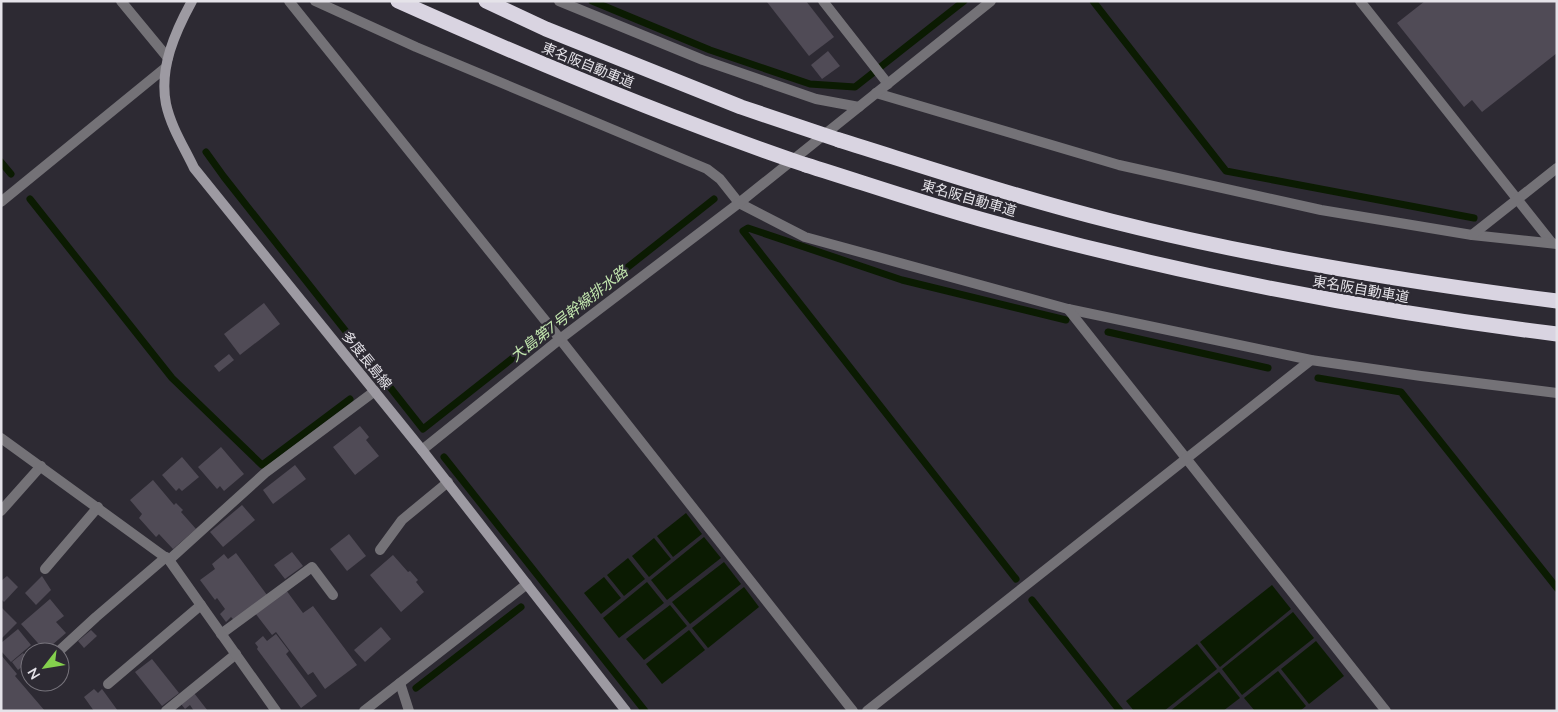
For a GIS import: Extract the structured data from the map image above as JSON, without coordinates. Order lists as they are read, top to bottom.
{
  "streets": {
    "highway": ["東名阪自動車道"],
    "main road": ["多度長島線"]
  },
  "water": ["大島第7号幹線排水路"],
  "north": "bottom left"
}
